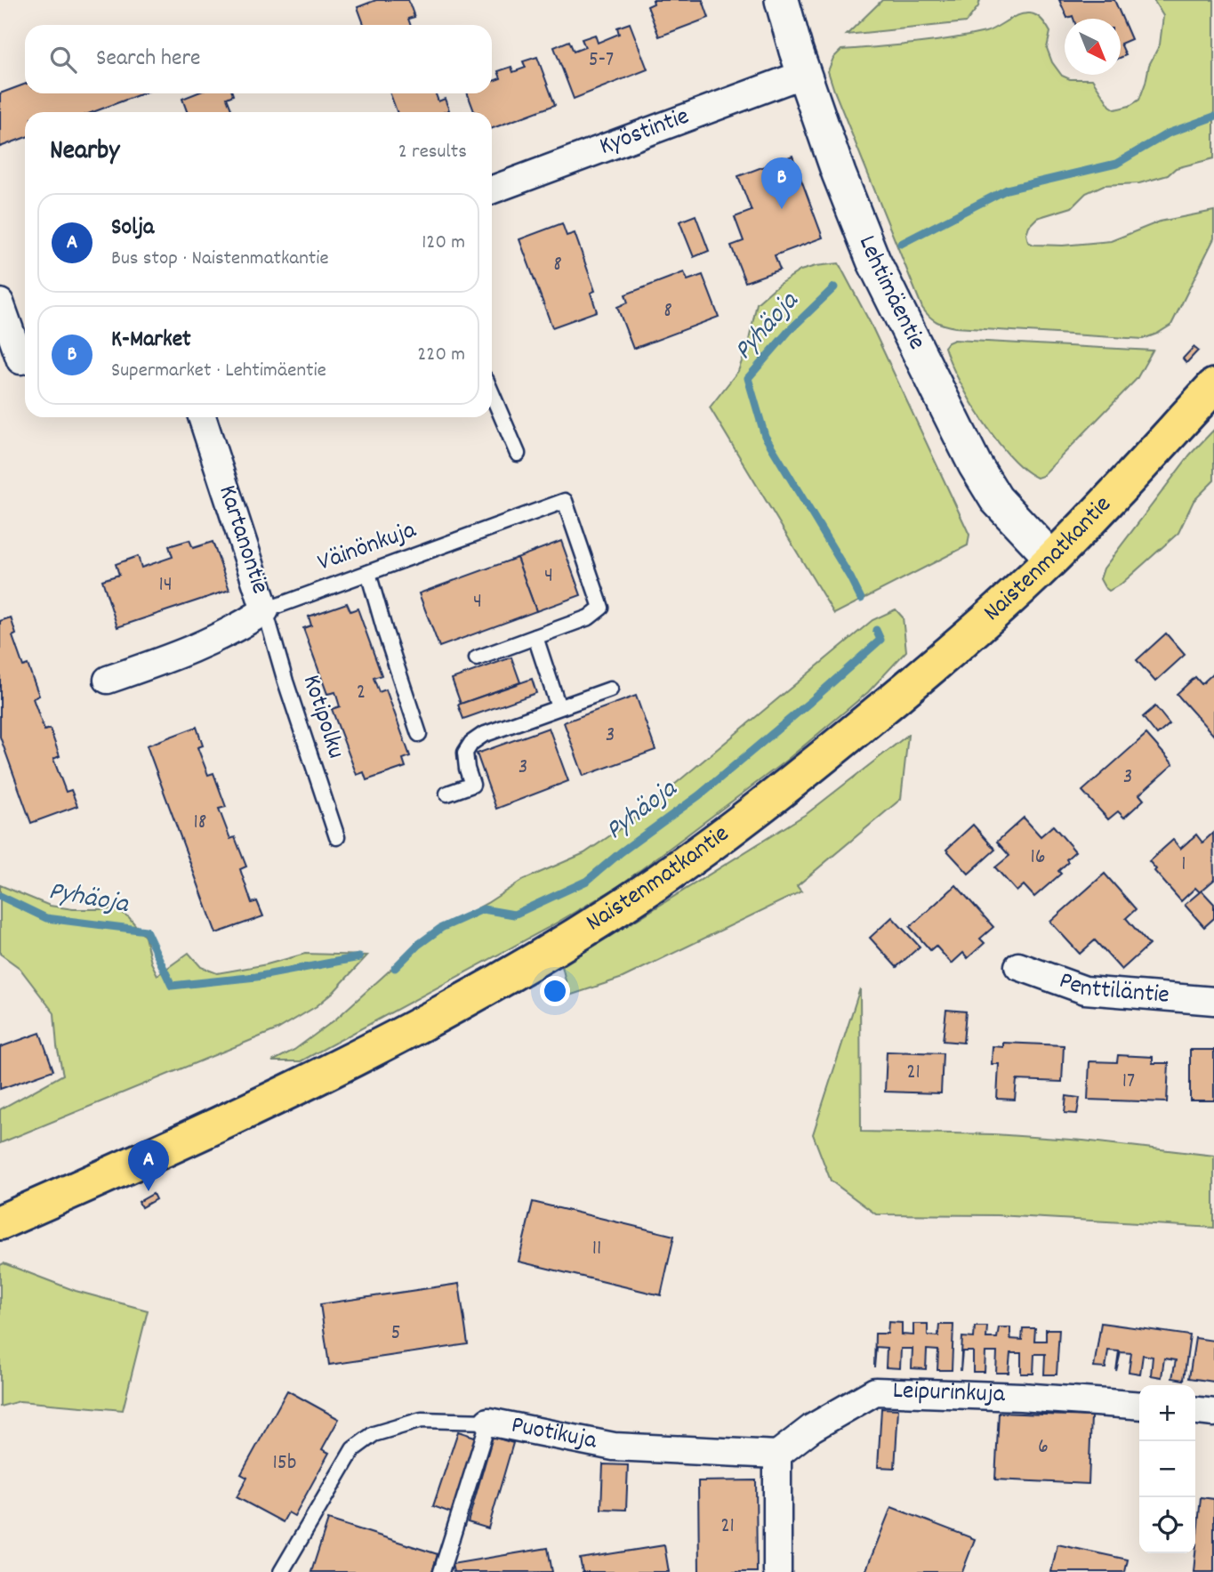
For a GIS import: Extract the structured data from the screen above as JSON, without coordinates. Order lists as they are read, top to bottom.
{
  "streets": {
    "main road": ["Naistenmatkantie"],
    "street": [
      "Kyöstintie",
      "Lehtimäentie",
      "Kartanontie",
      "Penttiläntie",
      "Leipurinkuja",
      "Puotikuja"
    ],
    "lane": ["Väinönkuja", "Kotipolku"]
  },
  "crossings": [
    ["Kyöstintie", "Lehtimäentie"],
    ["Lehtimäentie", "Naistenmatkantie"],
    ["Kartanontie", "Väinönkuja"],
    ["Kartanontie", "Kotipolku"],
    ["Väinönkuja", "Kotipolku"],
    ["Leipurinkuja", "Puotikuja"]
  ],
  "water": ["Pyhäoja"],
  "house_numbers": [
    "5-7",
    "8",
    "8",
    "4",
    "14",
    "4",
    "2",
    "3",
    "3",
    "3",
    "18",
    "16",
    "1",
    "21",
    "17",
    "11",
    "5",
    "6",
    "15b",
    "21"
  ],
  "north": "bottom right",
  "page": {
    "search": "Search here",
    "heading": ["Nearby", "2 results"],
    "pins": ["B", "A"],
    "list": [
      {
        "mark": "A",
        "name": "Solja",
        "note": "Bus stop · Naistenmatkantie",
        "value": "120 m"
      },
      {
        "mark": "B",
        "name": "K-Market",
        "note": "Supermarket · Lehtimäentie",
        "value": "220 m"
      }
    ],
    "map_buttons": ["+", "−"]
  }
}
